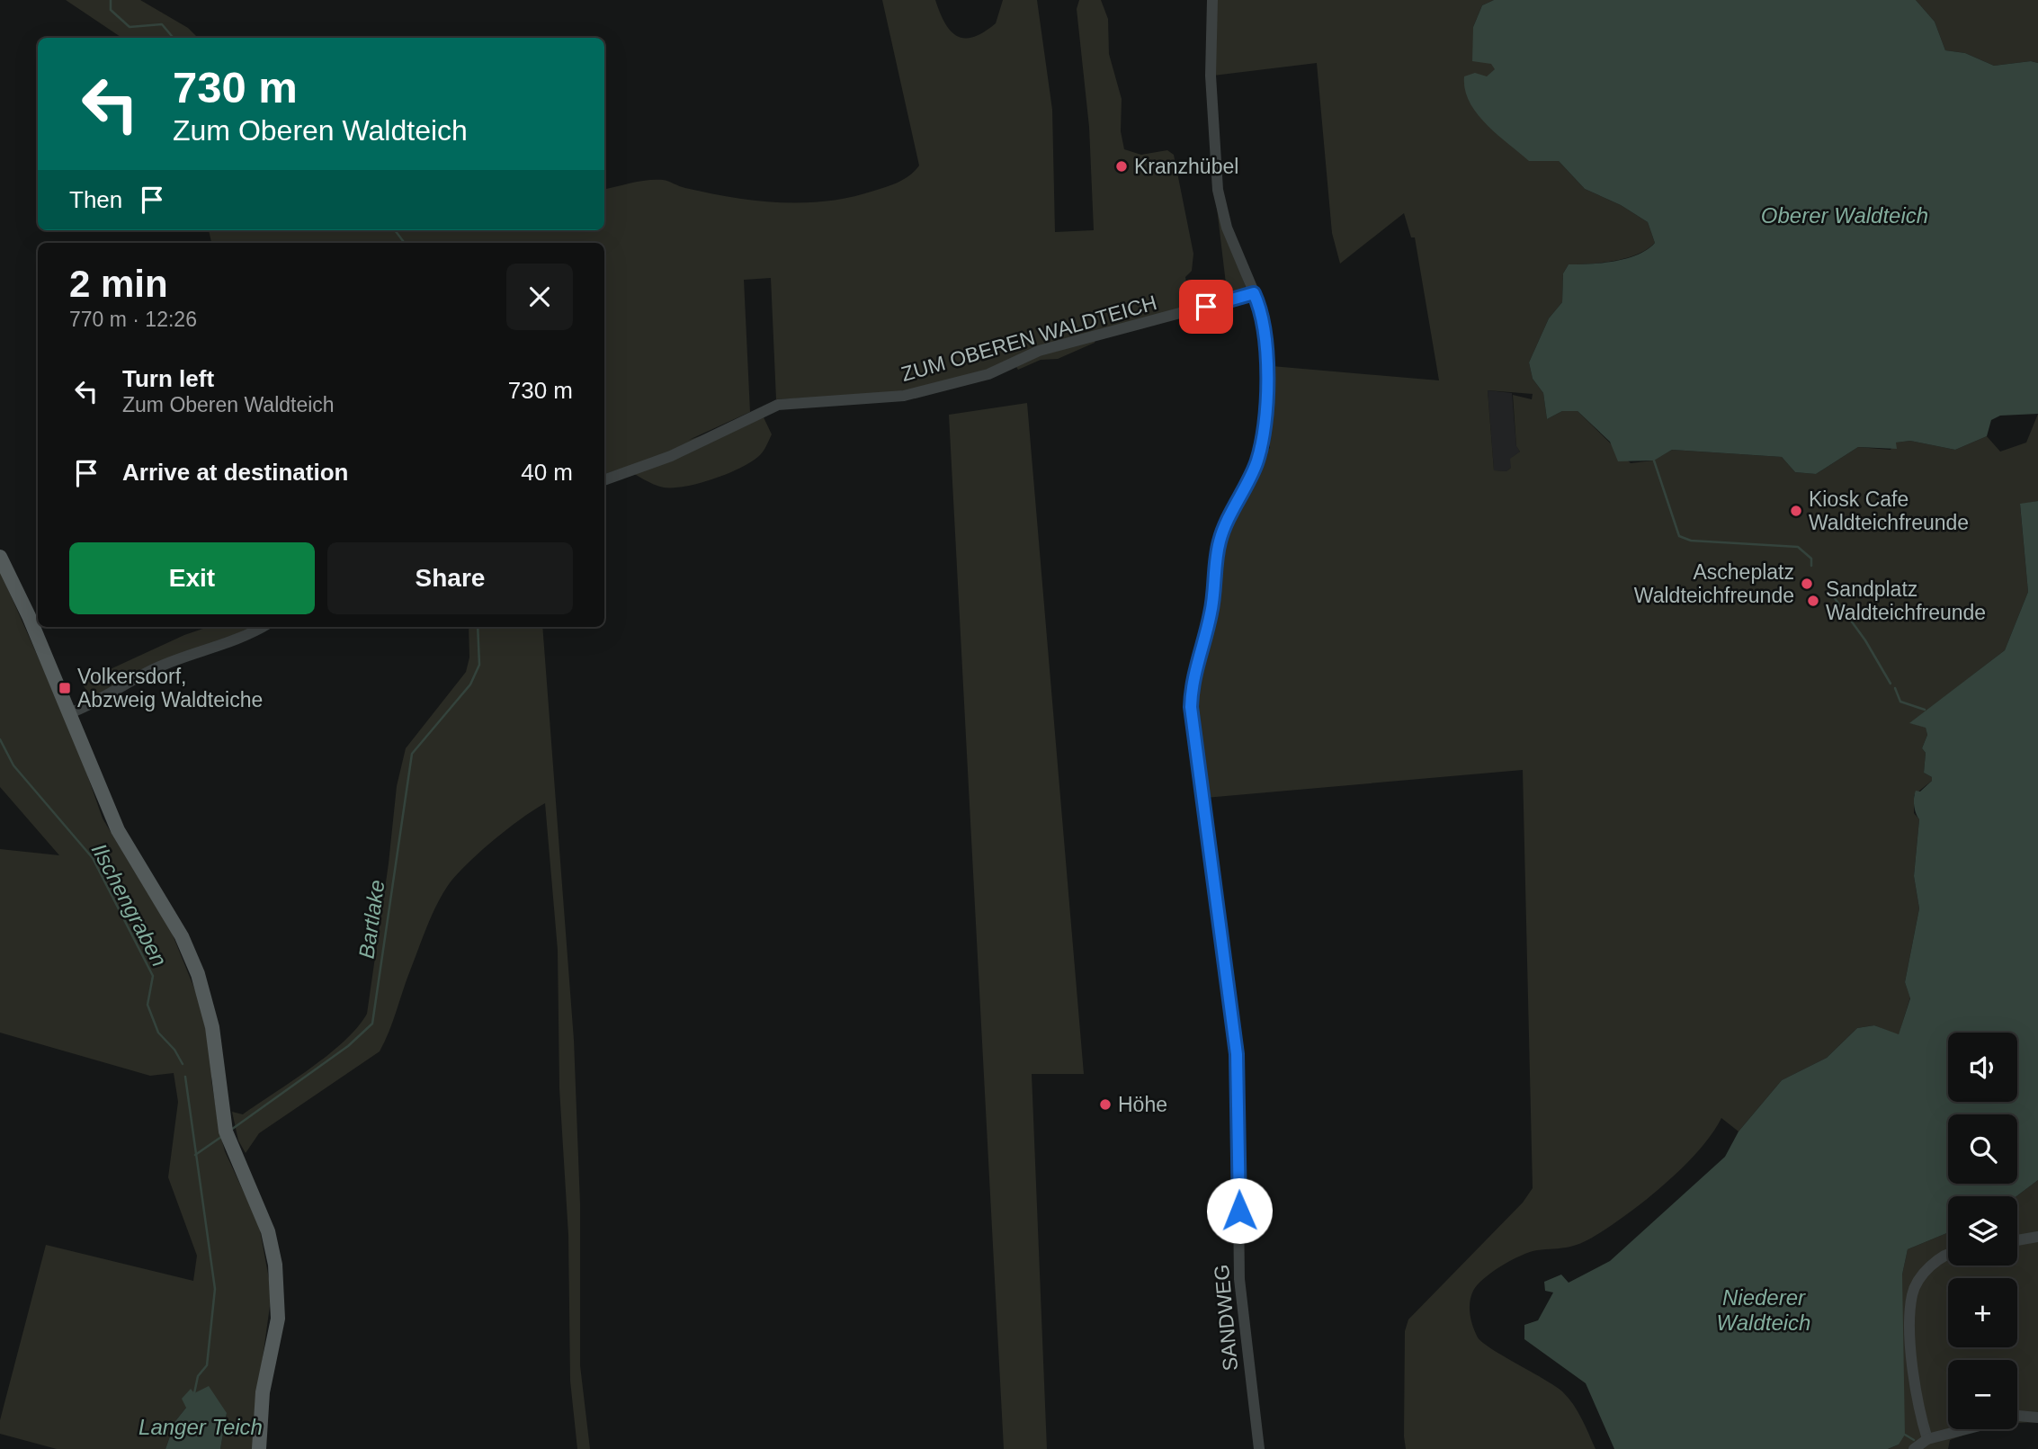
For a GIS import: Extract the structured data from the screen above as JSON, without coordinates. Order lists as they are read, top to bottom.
{
  "streets": {
    "street": ["ZUM OBEREN WALDTEICH", "SANDWEG"]
  },
  "crossings": [
    ["ZUM OBEREN WALDTEICH", "SANDWEG"]
  ],
  "water": [
    "Oberer Waldteich",
    "Ilschengraben",
    "Bartlake",
    "Niederer Waldteich",
    "Langer Teich"
  ],
  "places": {
    "other": [
      "Kranzhübel",
      "Kiosk Cafe Waldteichfreunde",
      "Ascheplatz Waldteichfreunde",
      "Sandplatz Waldteichfreunde",
      "Höhe"
    ],
    "transit": ["Volkersdorf, Abzweig Waldteiche"]
  },
  "page": {
    "turn": ["730 m", "Zum Oberen Waldteich"],
    "then": "Then",
    "heading": ["2 min", "770 m · 12:26"],
    "list": [
      {
        "name": "Turn left",
        "note": "Zum Oberen Waldteich",
        "value": "730 m"
      },
      {
        "name": "Arrive at destination",
        "value": "40 m"
      }
    ],
    "buttons": ["Exit", "Share"],
    "map_buttons": ["+", "−"]
  }
}
